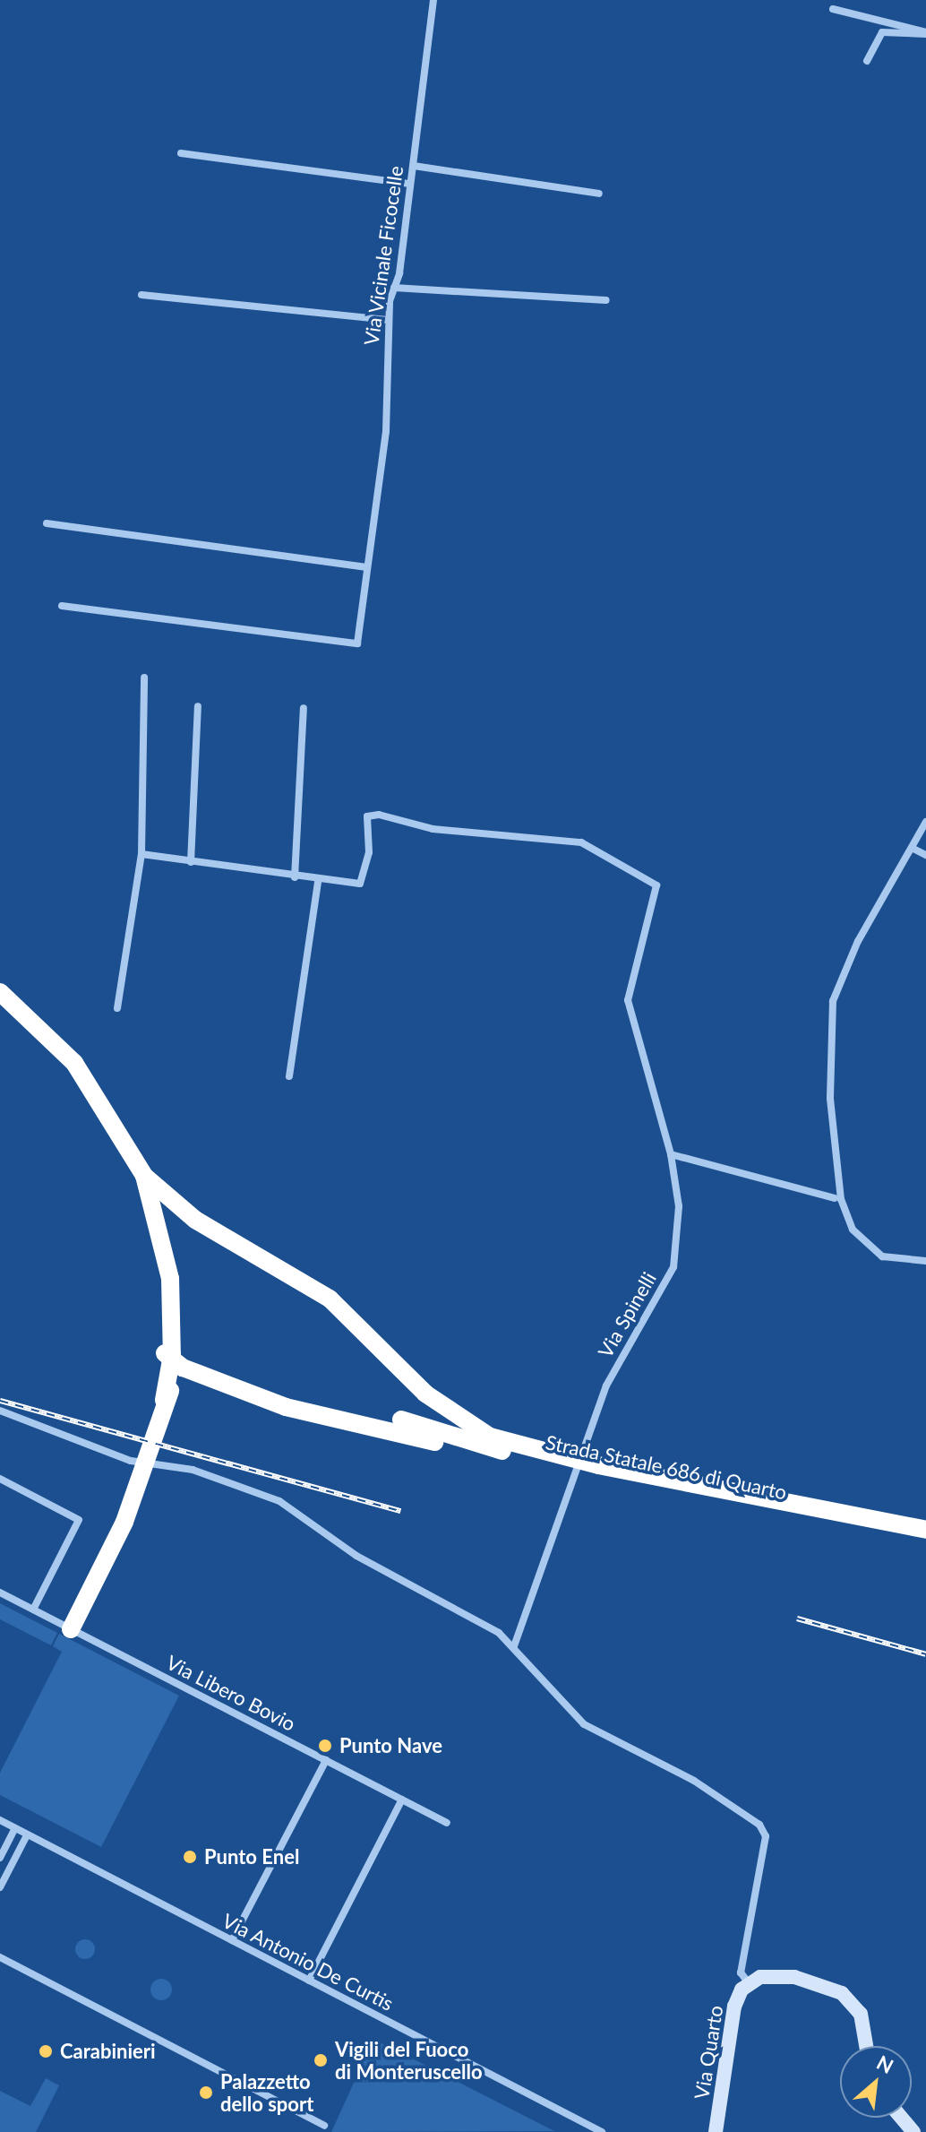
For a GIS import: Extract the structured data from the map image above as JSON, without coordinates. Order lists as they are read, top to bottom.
{
  "streets": {
    "highway": ["Strada Statale 686 di Quarto"],
    "street": [
      "Via Vicinale Ficocelle",
      "Via Spinelli",
      "Via Libero Bovio",
      "Via Antonio De Curtis",
      "Via Quarto"
    ]
  },
  "places": [
    "Punto Nave",
    "Punto Enel",
    "Carabinieri",
    "Vigili del Fuoco di Monteruscello",
    "Palazzetto dello sport"
  ],
  "north": "top right"
}
